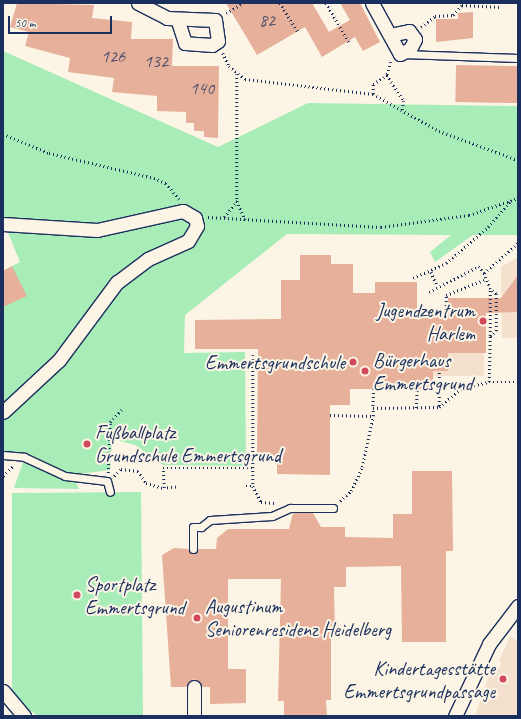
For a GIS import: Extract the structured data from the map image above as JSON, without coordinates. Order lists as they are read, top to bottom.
{
  "places": [
    "Jugendzentrum Harlem",
    "Emmertsgrundschule",
    "Bürgerhaus Emmertsgrund",
    "Fußballplatz Grundschule Emmertsgrund",
    "Sportplatz Emmertsgrund",
    "Augustinum Seniorenresidenz Heidelberg",
    "Kindertagesstätte Emmertsgrundpassage"
  ],
  "house_numbers": [
    "82",
    "126",
    "132",
    "140"
  ],
  "scale_bar": "50 m"
}
